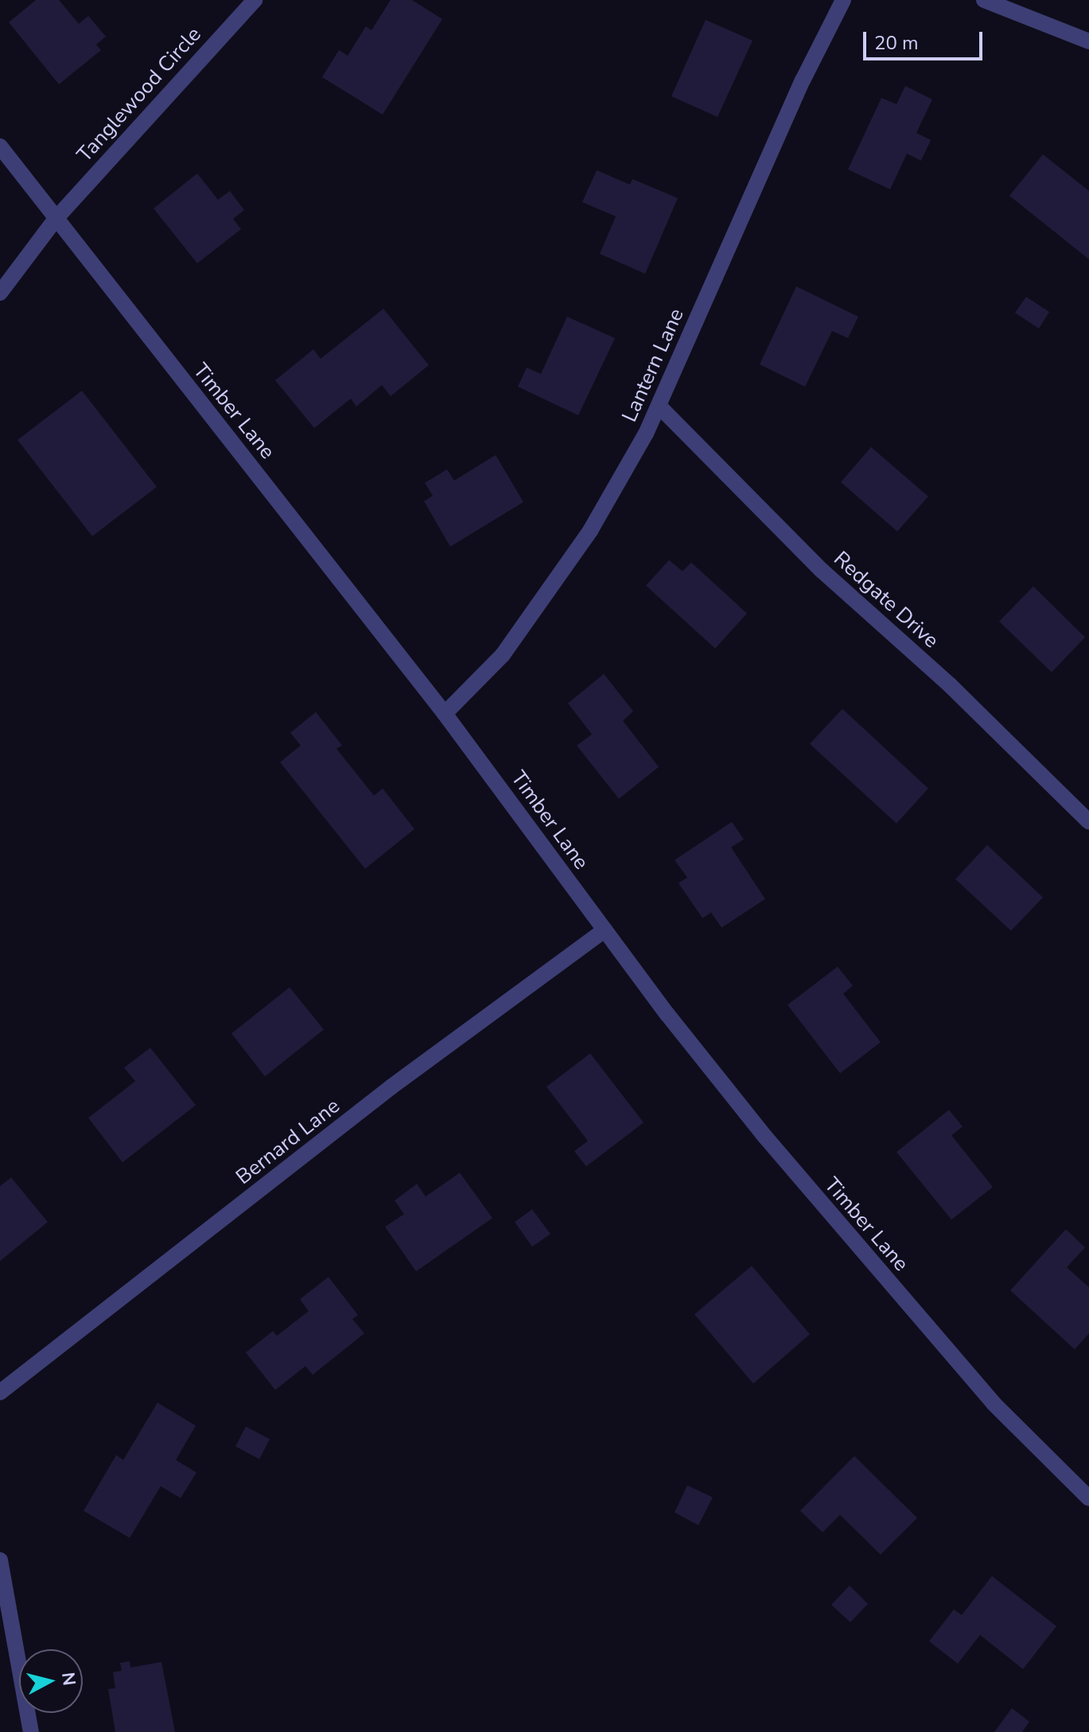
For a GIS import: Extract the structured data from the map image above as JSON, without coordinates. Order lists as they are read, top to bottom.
{
  "streets": {
    "street": [
      "Tanglewood Circle",
      "Lantern Lane",
      "Timber Lane",
      "Redgate Drive",
      "Bernard Lane"
    ]
  },
  "crossings": [
    ["Tanglewood Circle", "Timber Lane"],
    ["Lantern Lane", "Timber Lane"],
    ["Lantern Lane", "Redgate Drive"],
    ["Timber Lane", "Bernard Lane"]
  ],
  "scale_bar": "20 m",
  "north": "right"
}
